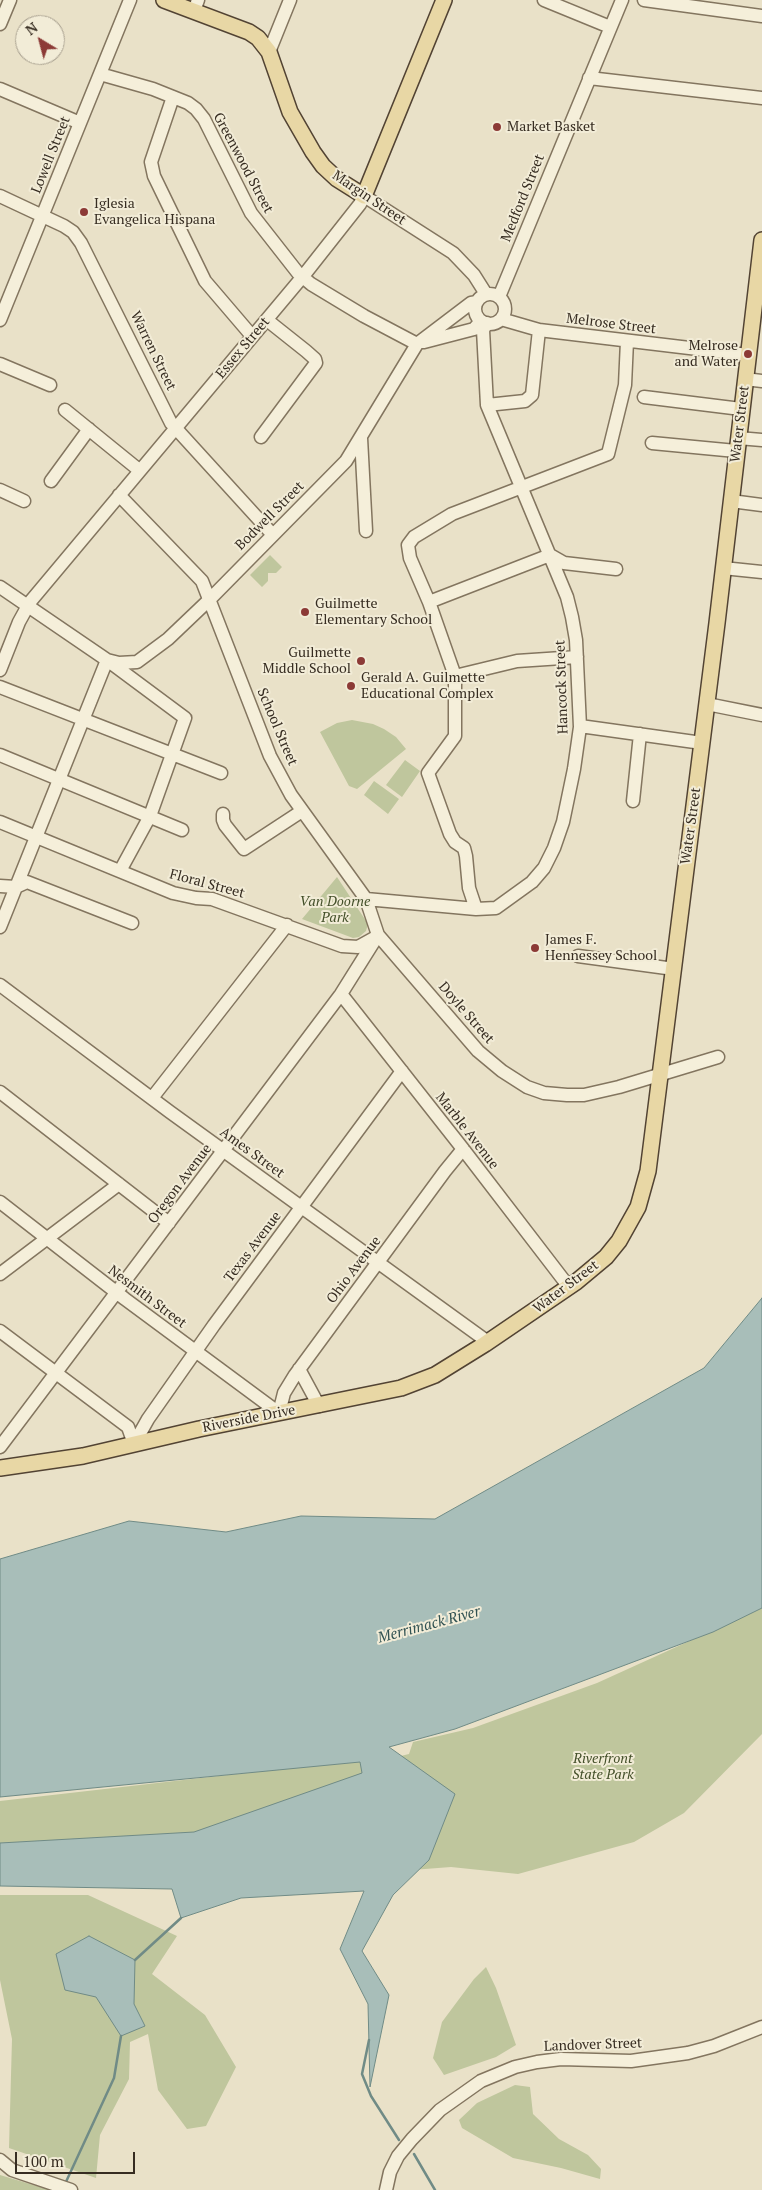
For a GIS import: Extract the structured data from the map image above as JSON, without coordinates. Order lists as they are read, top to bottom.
{
  "streets": {
    "main road": [
      "Margin Street",
      "Essex Street",
      "Water Street",
      "Riverside Drive"
    ],
    "street": [
      "Lowell Street",
      "Greenwood Street",
      "Medford Street",
      "Melrose Street",
      "Warren Street",
      "Bodwell Street",
      "Hancock Street",
      "School Street",
      "Floral Street",
      "Doyle Street",
      "Marble Avenue",
      "Ames Street",
      "Oregon Avenue",
      "Texas Avenue",
      "Ohio Avenue",
      "Nesmith Street",
      "Landover Street"
    ]
  },
  "crossings": [
    ["Lowell Street", "Greenwood Street"],
    ["Lowell Street", "Warren Street"],
    ["Greenwood Street", "Essex Street"],
    ["Greenwood Street", "Bodwell Street"],
    ["Margin Street", "Medford Street"],
    ["Margin Street", "Melrose Street"],
    ["Margin Street", "Essex Street"],
    ["Margin Street", "Bodwell Street"],
    ["Margin Street", "Hancock Street"],
    ["Medford Street", "Melrose Street"],
    ["Medford Street", "Bodwell Street"],
    ["Medford Street", "Hancock Street"],
    ["Melrose Street", "Water Street"],
    ["Melrose Street", "Bodwell Street"],
    ["Melrose Street", "Hancock Street"],
    ["Essex Street", "Warren Street"],
    ["Essex Street", "School Street"],
    ["Warren Street", "Bodwell Street"],
    ["Water Street", "Doyle Street"],
    ["Water Street", "Marble Avenue"],
    ["Water Street", "Ames Street"],
    ["Water Street", "Riverside Drive"],
    ["Bodwell Street", "Hancock Street"],
    ["Bodwell Street", "School Street"],
    ["Hancock Street", "School Street"],
    ["School Street", "Floral Street"],
    ["School Street", "Doyle Street"],
    ["School Street", "Oregon Avenue"],
    ["Floral Street", "Doyle Street"],
    ["Floral Street", "Oregon Avenue"],
    ["Doyle Street", "Oregon Avenue"],
    ["Marble Avenue", "Oregon Avenue"],
    ["Marble Avenue", "Texas Avenue"],
    ["Marble Avenue", "Ohio Avenue"],
    ["Ames Street", "Oregon Avenue"],
    ["Ames Street", "Texas Avenue"],
    ["Ames Street", "Ohio Avenue"],
    ["Ames Street", "Riverside Drive"],
    ["Oregon Avenue", "Nesmith Street"],
    ["Texas Avenue", "Nesmith Street"],
    ["Texas Avenue", "Riverside Drive"],
    ["Ohio Avenue", "Nesmith Street"],
    ["Ohio Avenue", "Riverside Drive"],
    ["Nesmith Street", "Riverside Drive"]
  ],
  "water": ["Merrimack River"],
  "parks": ["Van Doorne Park", "Riverfront State Park"],
  "places": [
    "Market Basket",
    "Iglesia Evangelica Hispana",
    "Melrose and Water",
    "Guilmette Elementary School",
    "Guilmette Middle School",
    "Gerald A. Guilmette Educational Complex",
    "James F. Hennessey School"
  ],
  "scale_bar": "100 m",
  "north": "top left"
}
